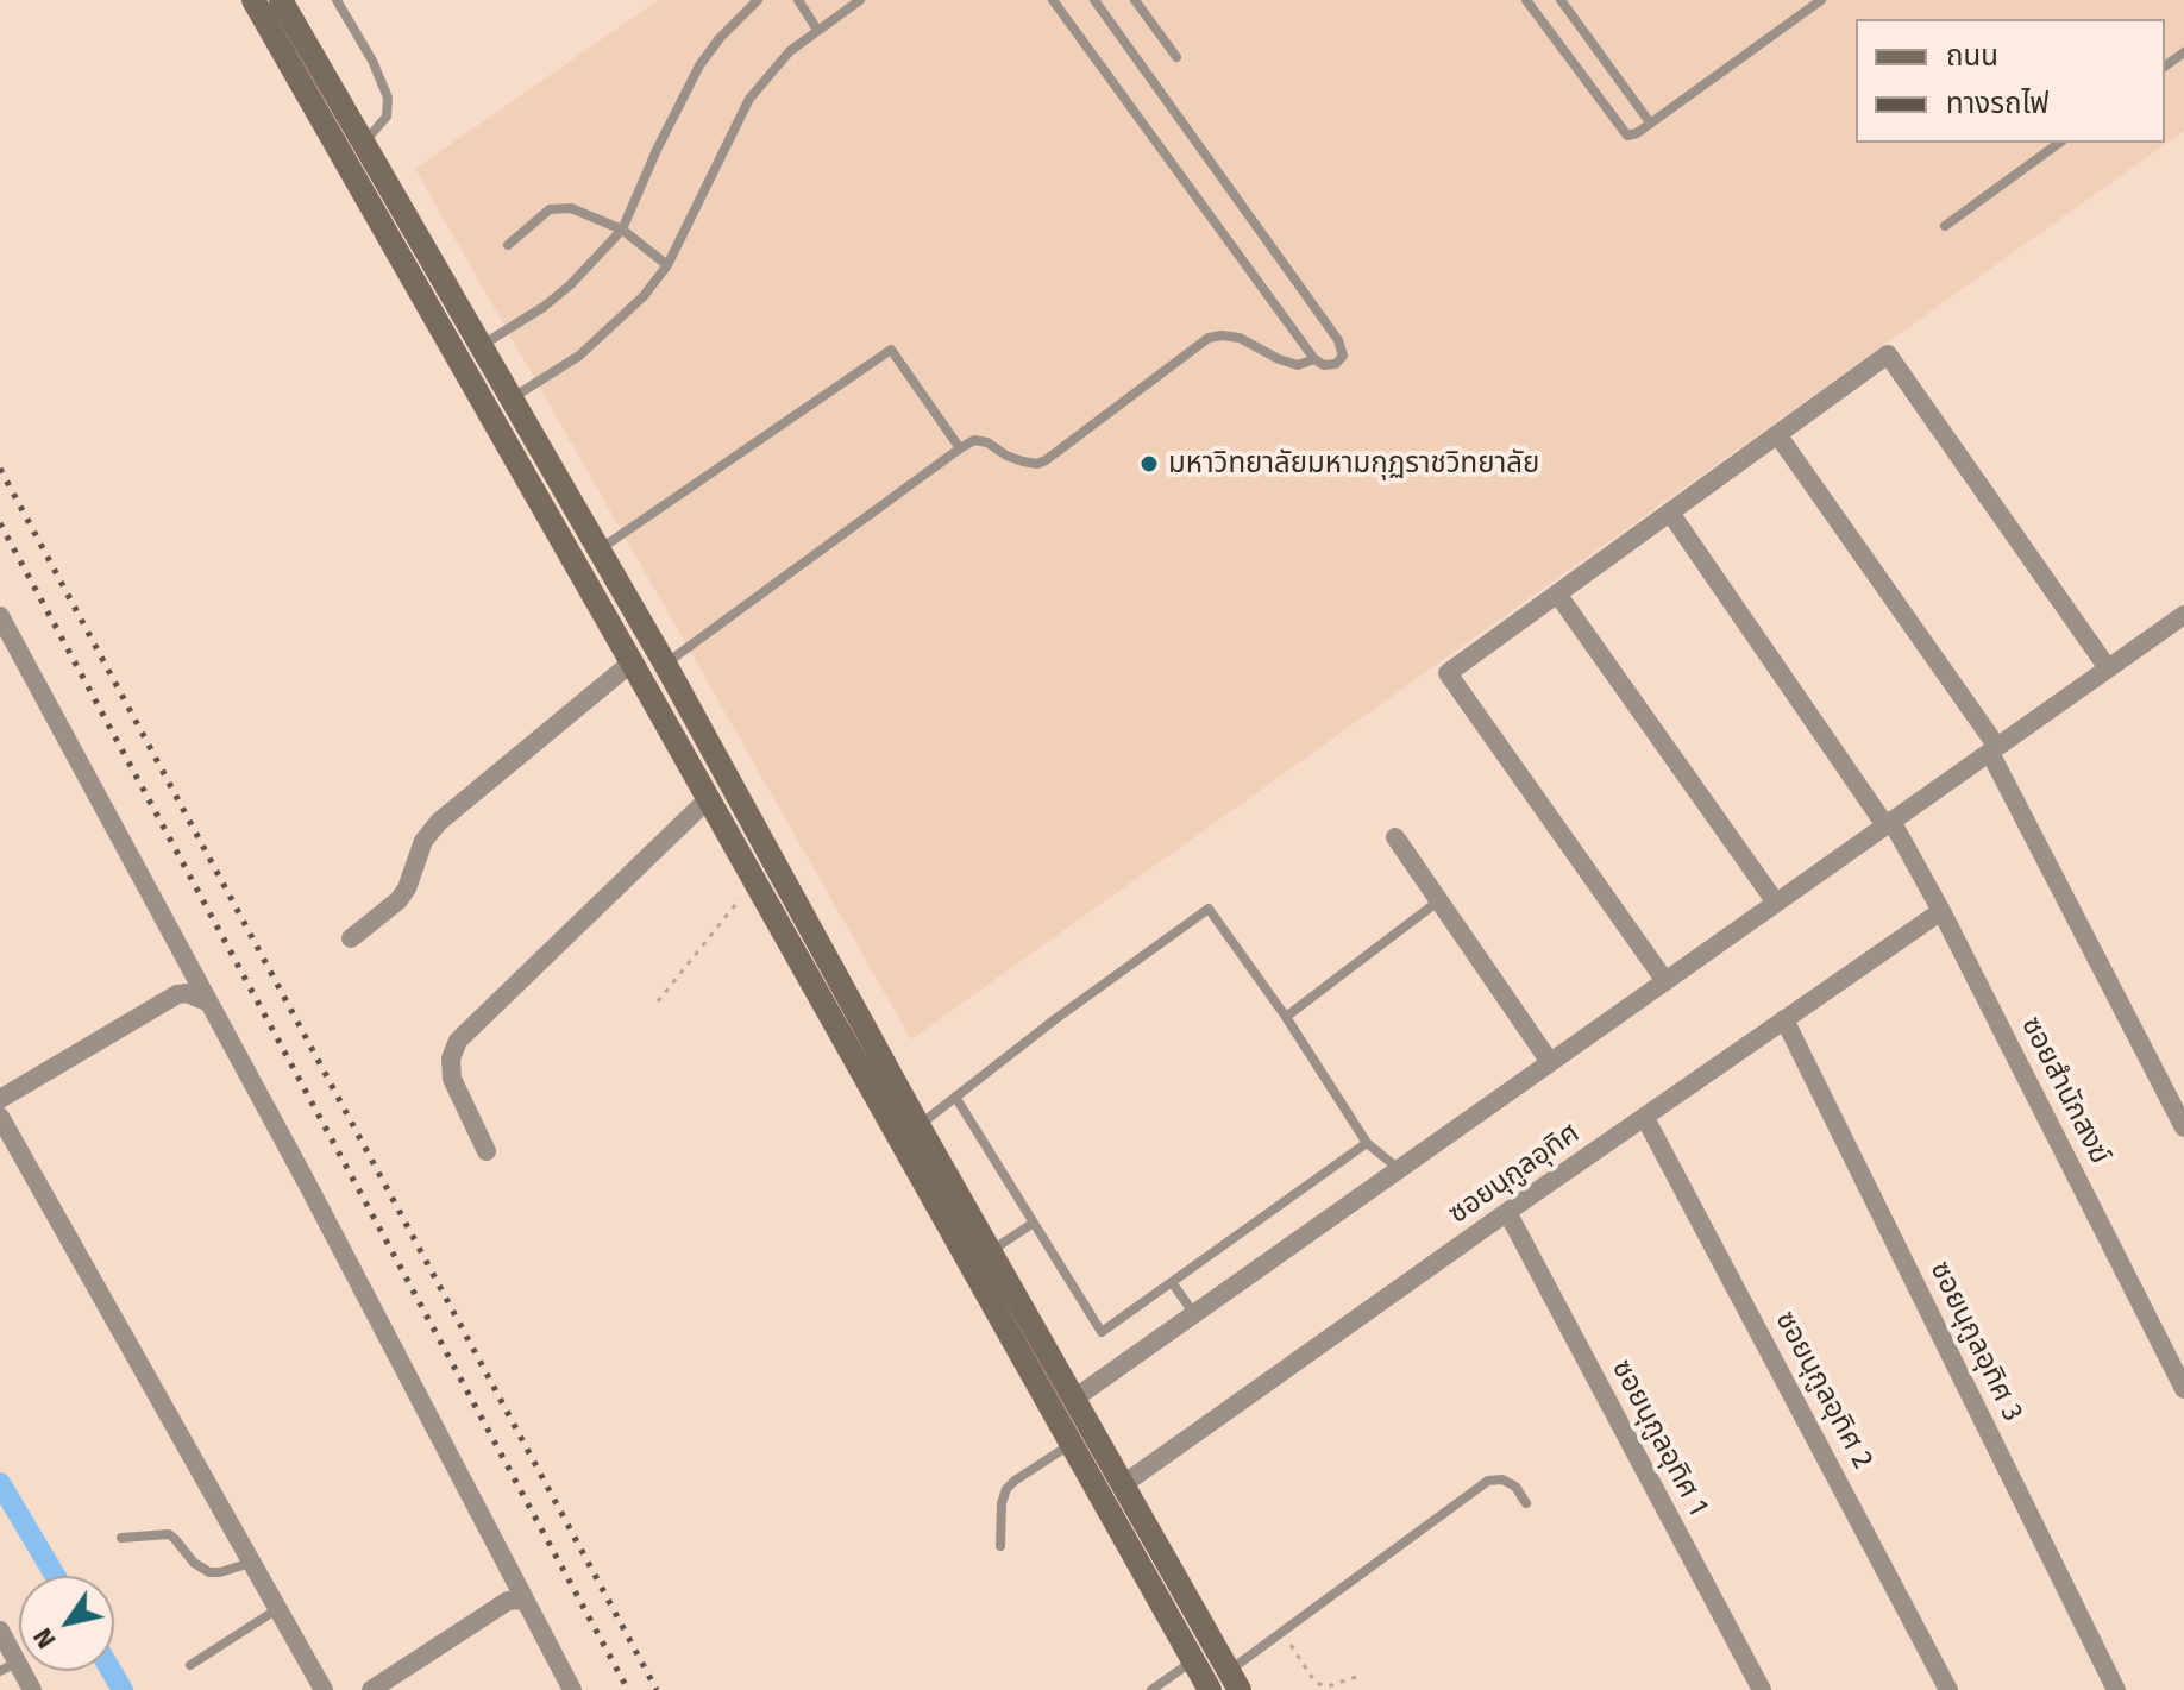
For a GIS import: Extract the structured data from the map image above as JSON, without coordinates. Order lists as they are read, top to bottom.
{
  "streets": {
    "street": [
      "ซอยสำนักสงฆ์",
      "ซอยนุกูลอุทิศ",
      "ซอยนุกูลอุทิศ 3",
      "ซอยนุกูลอุทิศ 2",
      "ซอยนุกูลอุทิศ 1"
    ]
  },
  "crossings": [
    ["ซอยสำนักสงฆ์", "ซอยนุกูลอุทิศ"],
    ["ซอยนุกูลอุทิศ", "ซอยนุกูลอุทิศ 3"],
    ["ซอยนุกูลอุทิศ", "ซอยนุกูลอุทิศ 2"],
    ["ซอยนุกูลอุทิศ", "ซอยนุกูลอุทิศ 1"]
  ],
  "places": ["มหาวิทยาลัยมหามกุฏราชวิทยาลัย"],
  "legend": ["ถนน", "ทางรถไฟ"],
  "north": "bottom left"
}
